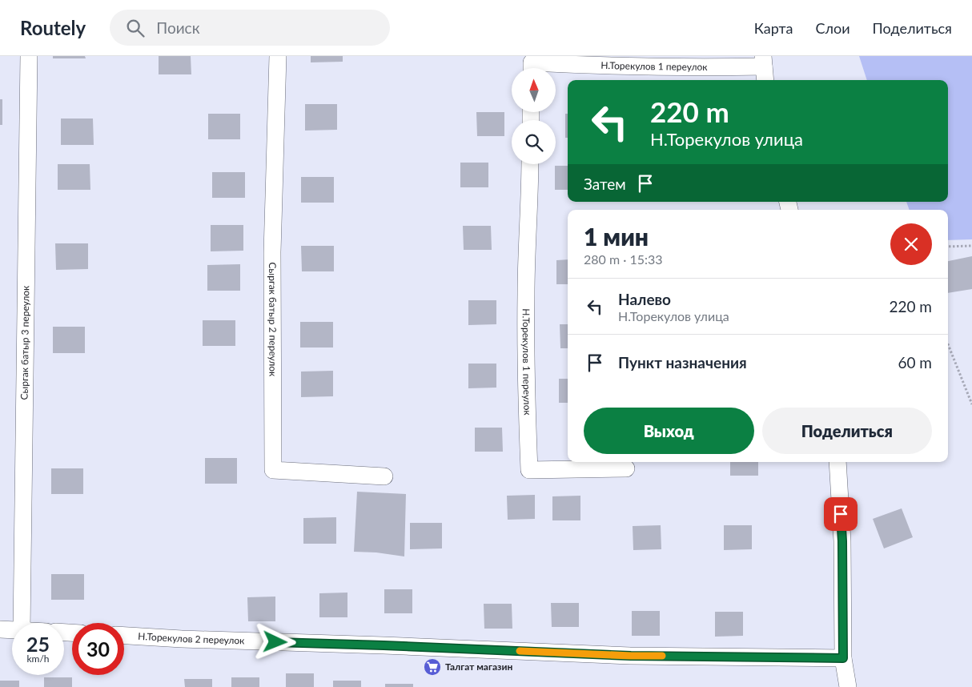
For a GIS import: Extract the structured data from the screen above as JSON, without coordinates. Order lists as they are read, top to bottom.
{
  "streets": {
    "street": [
      "Н.Торекулов 1 переулок",
      "Сыргак батыр 2 переулок",
      "Сыргак батыр 3 переулок",
      "Н.Торекулов 2 переулок"
    ]
  },
  "places": {
    "supermarket": ["Талгат магазин"]
  },
  "north": "top",
  "page": {
    "header": "Routely",
    "search": "Поиск",
    "nav": ["Карта", "Слои", "Поделиться"],
    "turn": ["220 m", "Н.Торекулов улица"],
    "then": "Затем",
    "heading": ["1 мин", "280 m · 15:33"],
    "list": [
      {
        "name": "Налево",
        "note": "Н.Торекулов улица",
        "value": "220 m"
      },
      {
        "name": "Пункт назначения",
        "value": "60 m"
      }
    ],
    "buttons": ["Выход", "Поделиться"],
    "speed": "25 km/h",
    "limit": "30"
  }
}
